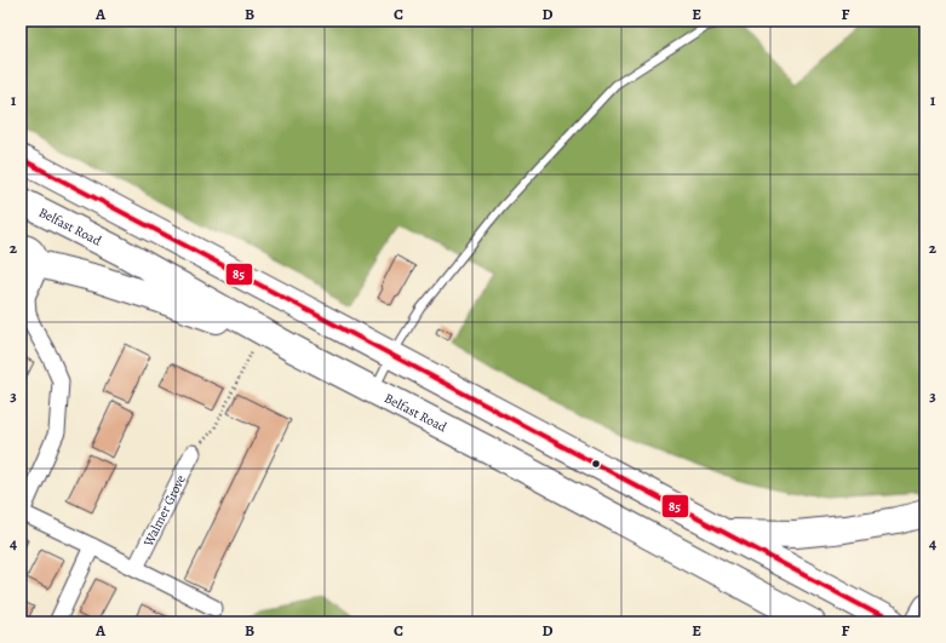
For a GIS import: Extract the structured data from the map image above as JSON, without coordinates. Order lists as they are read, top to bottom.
{
  "streets": {
    "highway": ["Belfast Road"],
    "street": ["Walmer Grove"]
  },
  "lines": ["transit line 85"],
  "grid": {
    "columns": [
      "A",
      "B",
      "C",
      "D",
      "E",
      "F"
    ],
    "rows": [
      "1",
      "2",
      "3",
      "4"
    ]
  }
}
